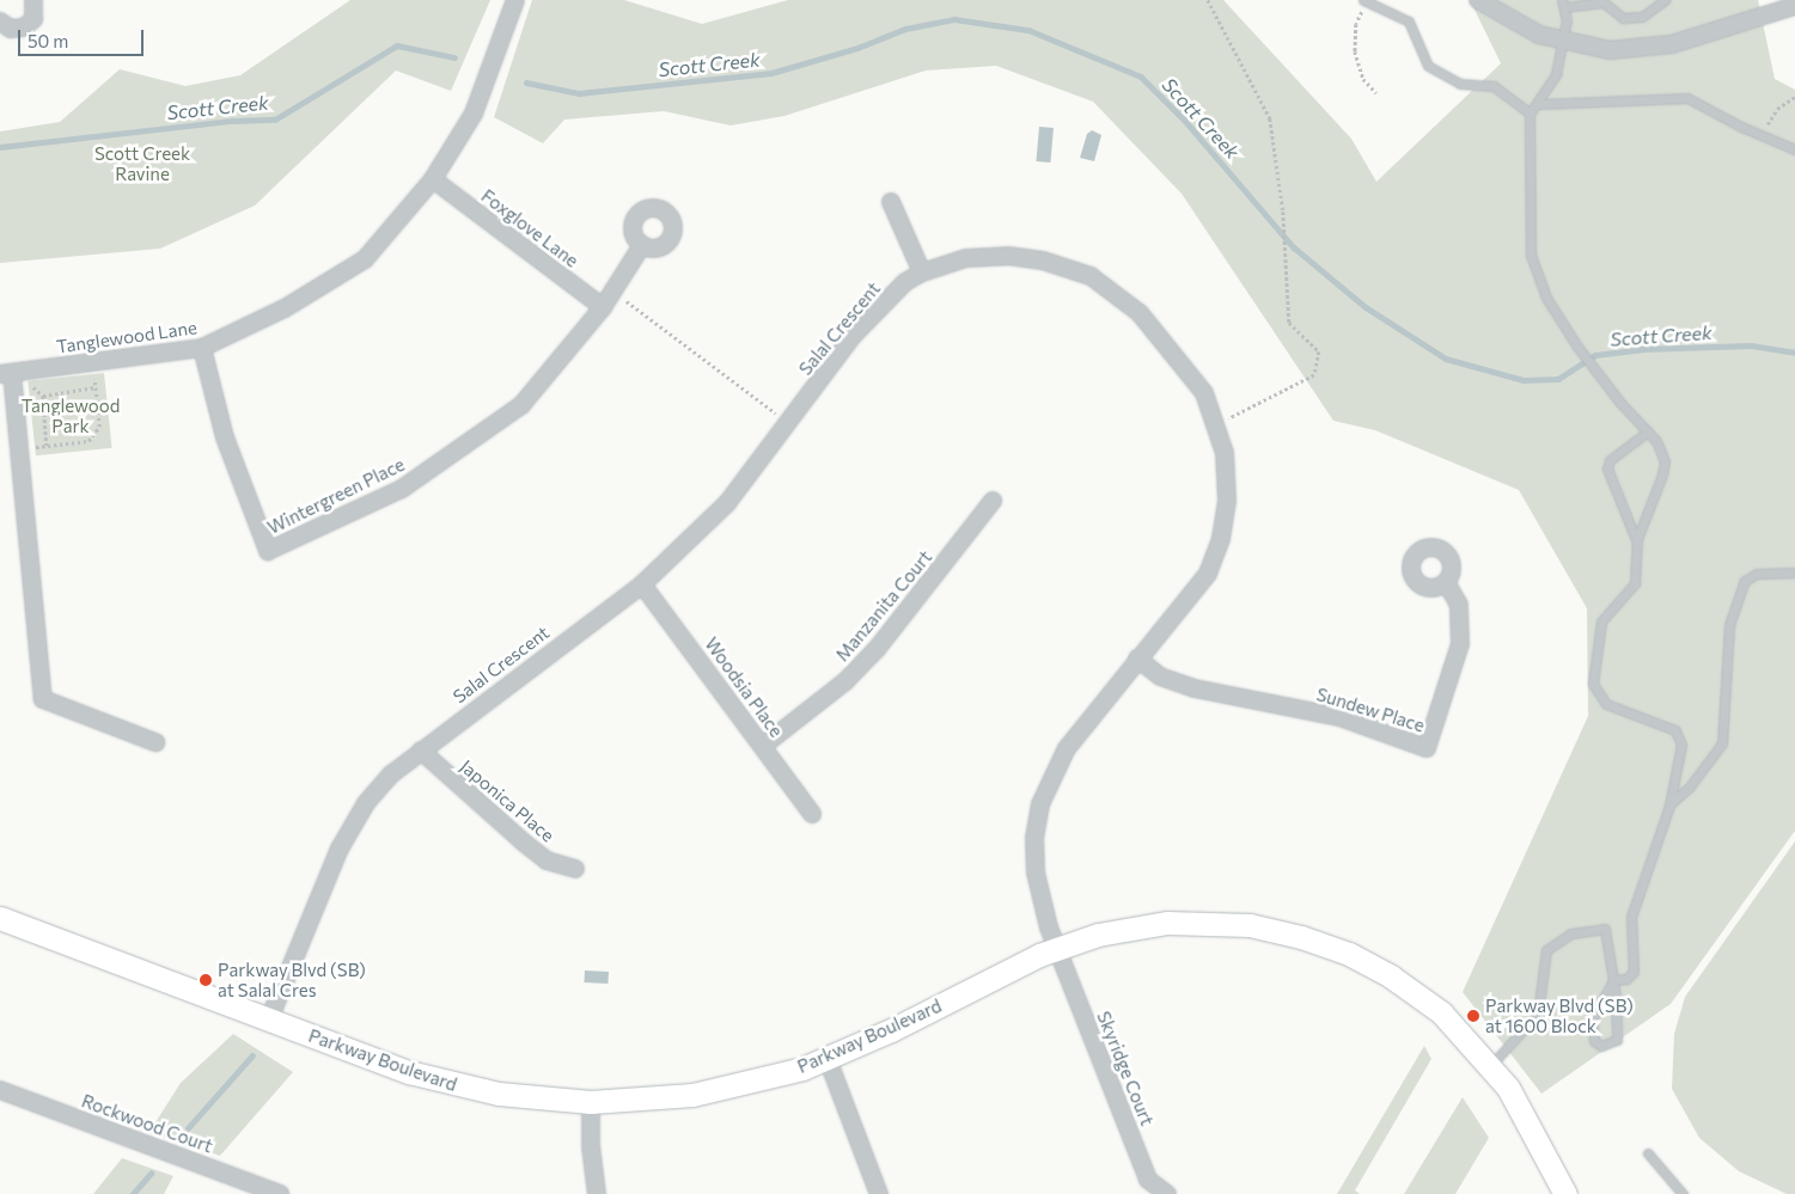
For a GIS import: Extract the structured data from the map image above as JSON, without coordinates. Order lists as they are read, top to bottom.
{
  "streets": {
    "street": [
      "Foxglove Lane",
      "Salal Crescent",
      "Tanglewood Lane",
      "Wintergreen Place",
      "Manzanita Court",
      "Woodsia Place",
      "Sundew Place",
      "Japonica Place",
      "Parkway Boulevard",
      "Skyridge Court",
      "Rockwood Court"
    ]
  },
  "crossings": [
    ["Foxglove Lane", "Tanglewood Lane"],
    ["Foxglove Lane", "Wintergreen Place"],
    ["Salal Crescent", "Woodsia Place"],
    ["Salal Crescent", "Sundew Place"],
    ["Salal Crescent", "Japonica Place"],
    ["Salal Crescent", "Parkway Boulevard"],
    ["Salal Crescent", "Skyridge Court"],
    ["Tanglewood Lane", "Wintergreen Place"],
    ["Manzanita Court", "Woodsia Place"],
    ["Parkway Boulevard", "Skyridge Court"]
  ],
  "water": ["Scott Creek"],
  "parks": ["Scott Creek Ravine", "Tanglewood Park"],
  "places": ["Parkway Blvd (SB) at Salal Cres", "Parkway Blvd (SB) at 1600 Block"],
  "scale_bar": "50 m"
}
